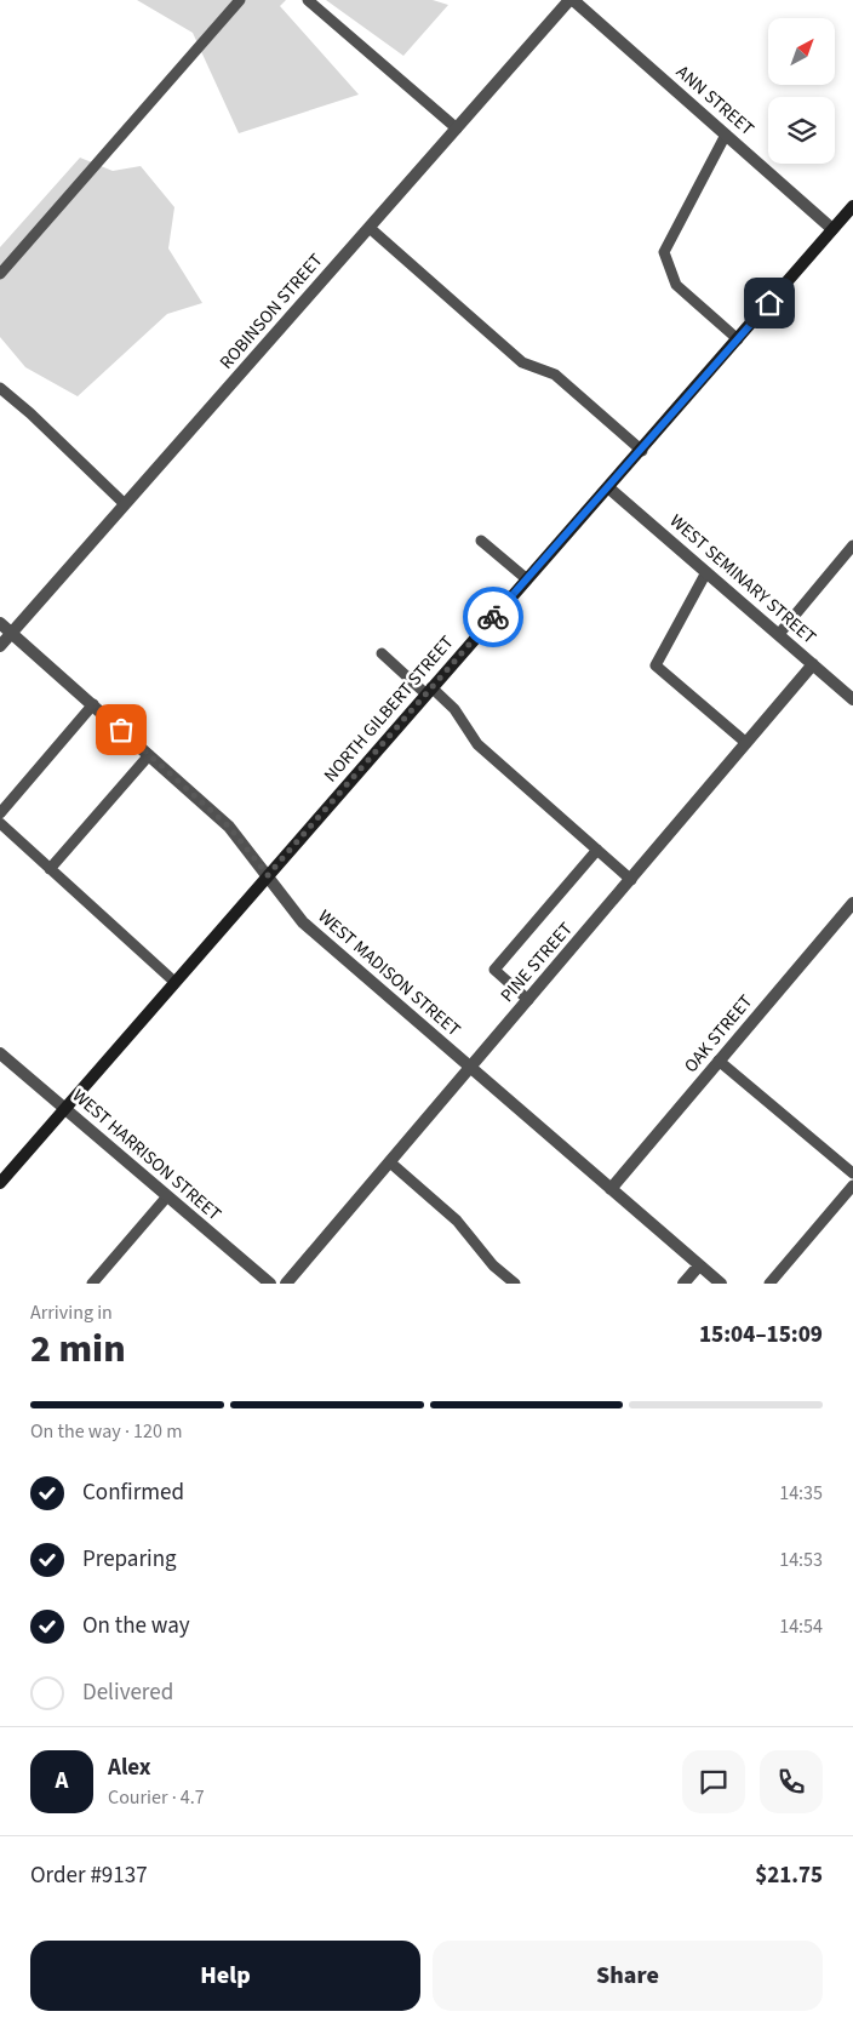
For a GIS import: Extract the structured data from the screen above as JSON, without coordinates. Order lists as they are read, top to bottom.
{
  "streets": {
    "main road": ["NORTH GILBERT STREET"],
    "street": [
      "ANN STREET",
      "ROBINSON STREET",
      "WEST SEMINARY STREET",
      "PINE STREET",
      "WEST MADISON STREET",
      "OAK STREET",
      "WEST HARRISON STREET"
    ]
  },
  "crossings": [
    ["ANN STREET", "ROBINSON STREET"],
    ["ANN STREET", "NORTH GILBERT STREET"],
    ["ROBINSON STREET", "WEST MADISON STREET"],
    ["WEST SEMINARY STREET", "NORTH GILBERT STREET"],
    ["WEST SEMINARY STREET", "PINE STREET"],
    ["NORTH GILBERT STREET", "WEST MADISON STREET"],
    ["NORTH GILBERT STREET", "WEST HARRISON STREET"],
    ["PINE STREET", "WEST MADISON STREET"],
    ["WEST MADISON STREET", "OAK STREET"]
  ],
  "north": "top right",
  "page": {
    "heading": ["2 min", "Arriving in", "15:04–15:09"],
    "panel": [
      "Alex",
      "Courier · 4.7",
      "Order #9137",
      "$21.75"
    ],
    "bar": "On the way · 120 m",
    "list": [
      ["Confirmed", "14:35"],
      ["Preparing", "14:53"],
      ["On the way", "14:54"],
      "Delivered"
    ],
    "round": "A",
    "buttons": ["Help", "Share"]
  }
}
